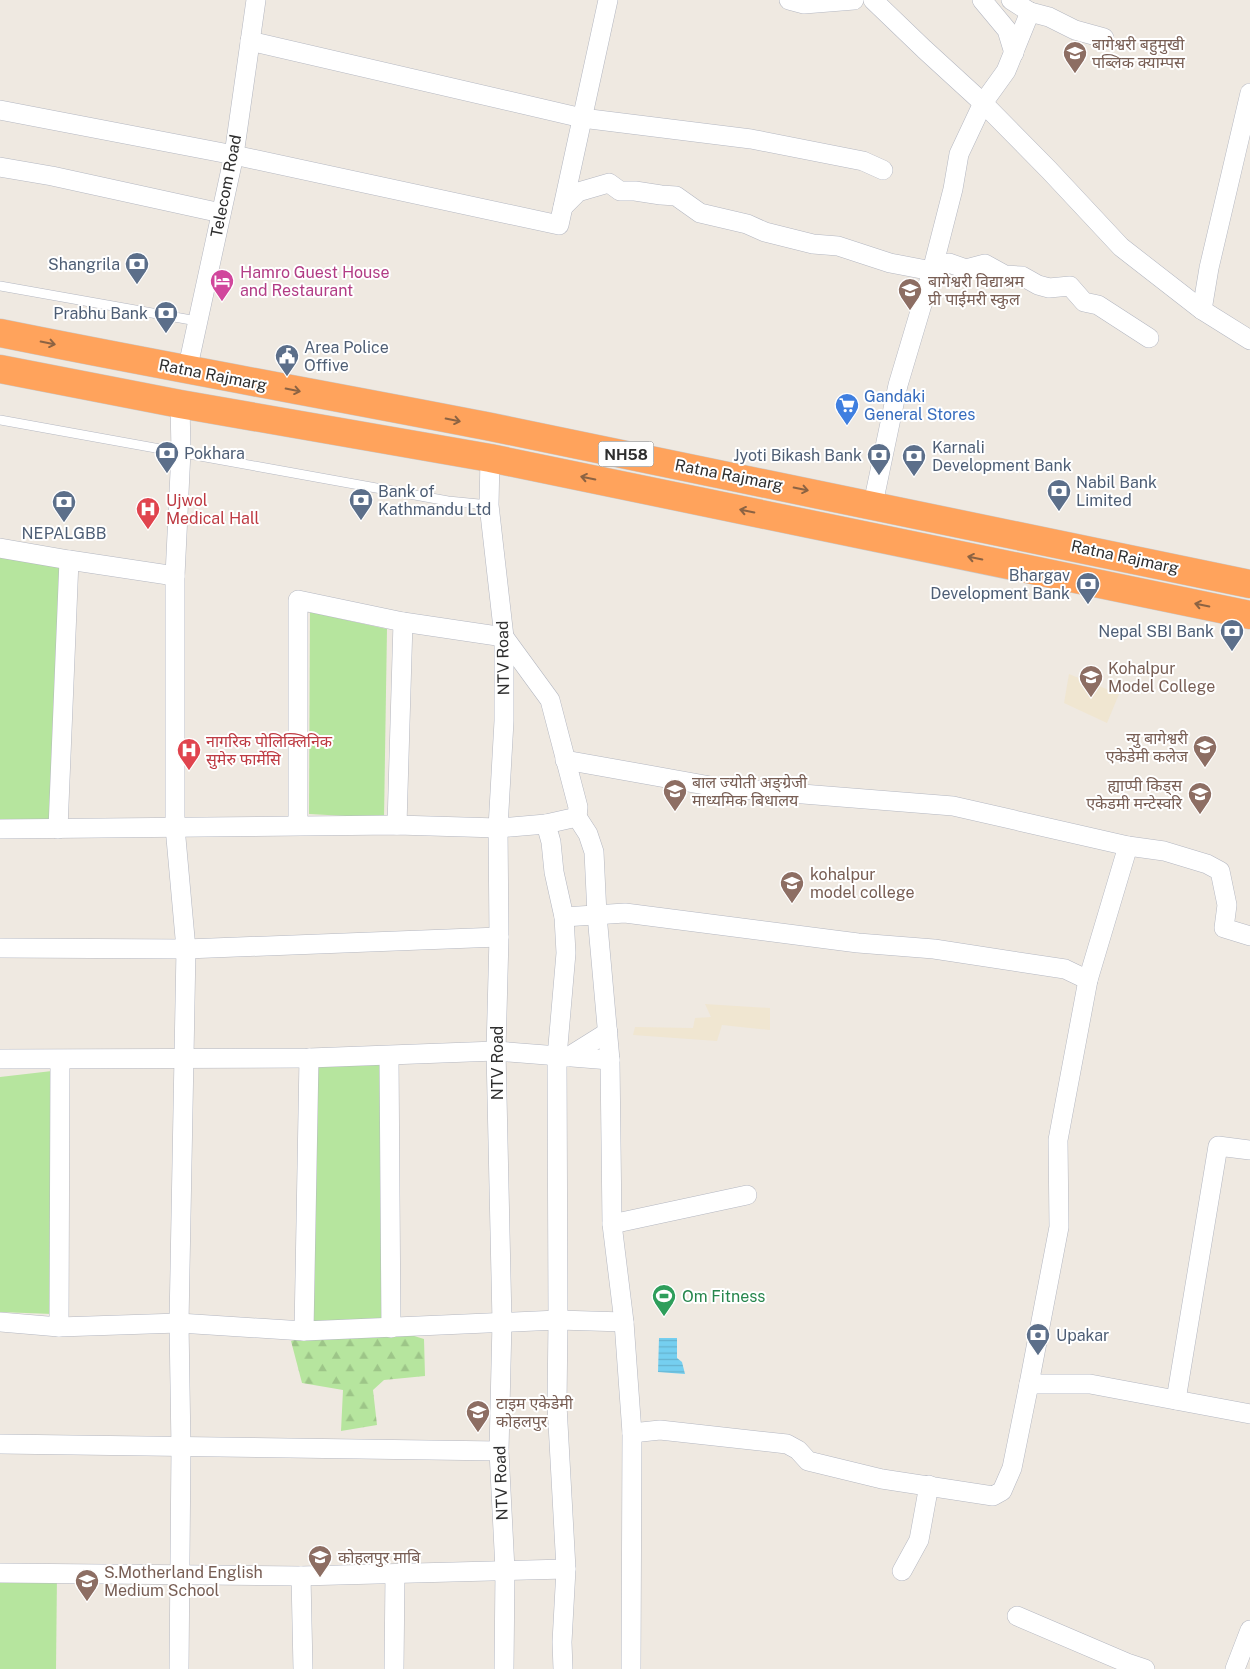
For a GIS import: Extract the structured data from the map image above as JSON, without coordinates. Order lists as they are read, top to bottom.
{
  "streets": {
    "highway": ["Ratna Rajmarg", "NH58"],
    "street": ["Telecom Road", "NTV Road"]
  },
  "crossings": [
    ["Telecom Road", "Ratna Rajmarg"],
    ["Ratna Rajmarg", "NTV Road"]
  ],
  "places": {
    "school or university": [
      "बागेश्वरी बहुमुखी पब्लिक क्याम्पस",
      "बागेश्वरी विद्याश्रम प्री पाईमरी स्कुल",
      "Kohalpur Model College",
      "न्यु बागेश्वरी एकेडेमी कलेज",
      "बाल ज्योती अङ्ग्रेजी माध्यमिक बिधालय",
      "ह्याप्पी किड्स एकेडमी मन्टेस्वरि",
      "kohalpur model college",
      "टाइम एकेडेमी कोहलपुर",
      "कोहलपुर माबि",
      "S.Motherland English Medium School"
    ],
    "bank": [
      "Shangrila",
      "Prabhu Bank",
      "Pokhara",
      "Jyoti Bikash Bank",
      "Karnali Development Bank",
      "Nabil Bank Limited",
      "Bank of Kathmandu Ltd",
      "NEPALGBB",
      "Bhargav Development Bank",
      "Nepal SBI Bank",
      "Upakar"
    ],
    "hotel": ["Hamro Guest House and Restaurant"],
    "public building": ["Area Police Offive"],
    "supermarket": ["Gandaki General Stores"],
    "hospital": ["Ujwol Medical Hall", "नागरिक पोलिक्लिनिक सुमेरु फार्मेसि"],
    "sports": ["Om Fitness"]
  }
}
